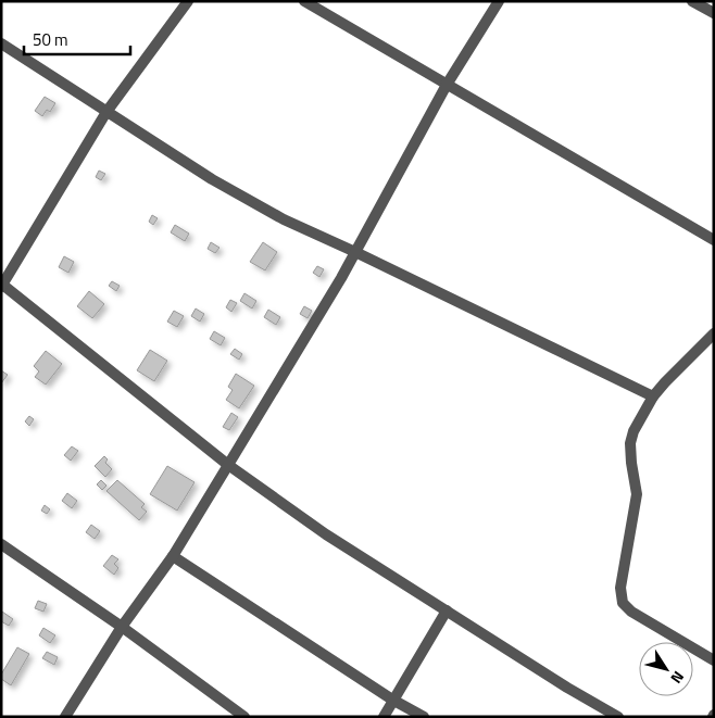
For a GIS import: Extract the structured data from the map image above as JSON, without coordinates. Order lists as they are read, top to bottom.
{
  "scale_bar": "50 m",
  "north": "bottom right"
}
